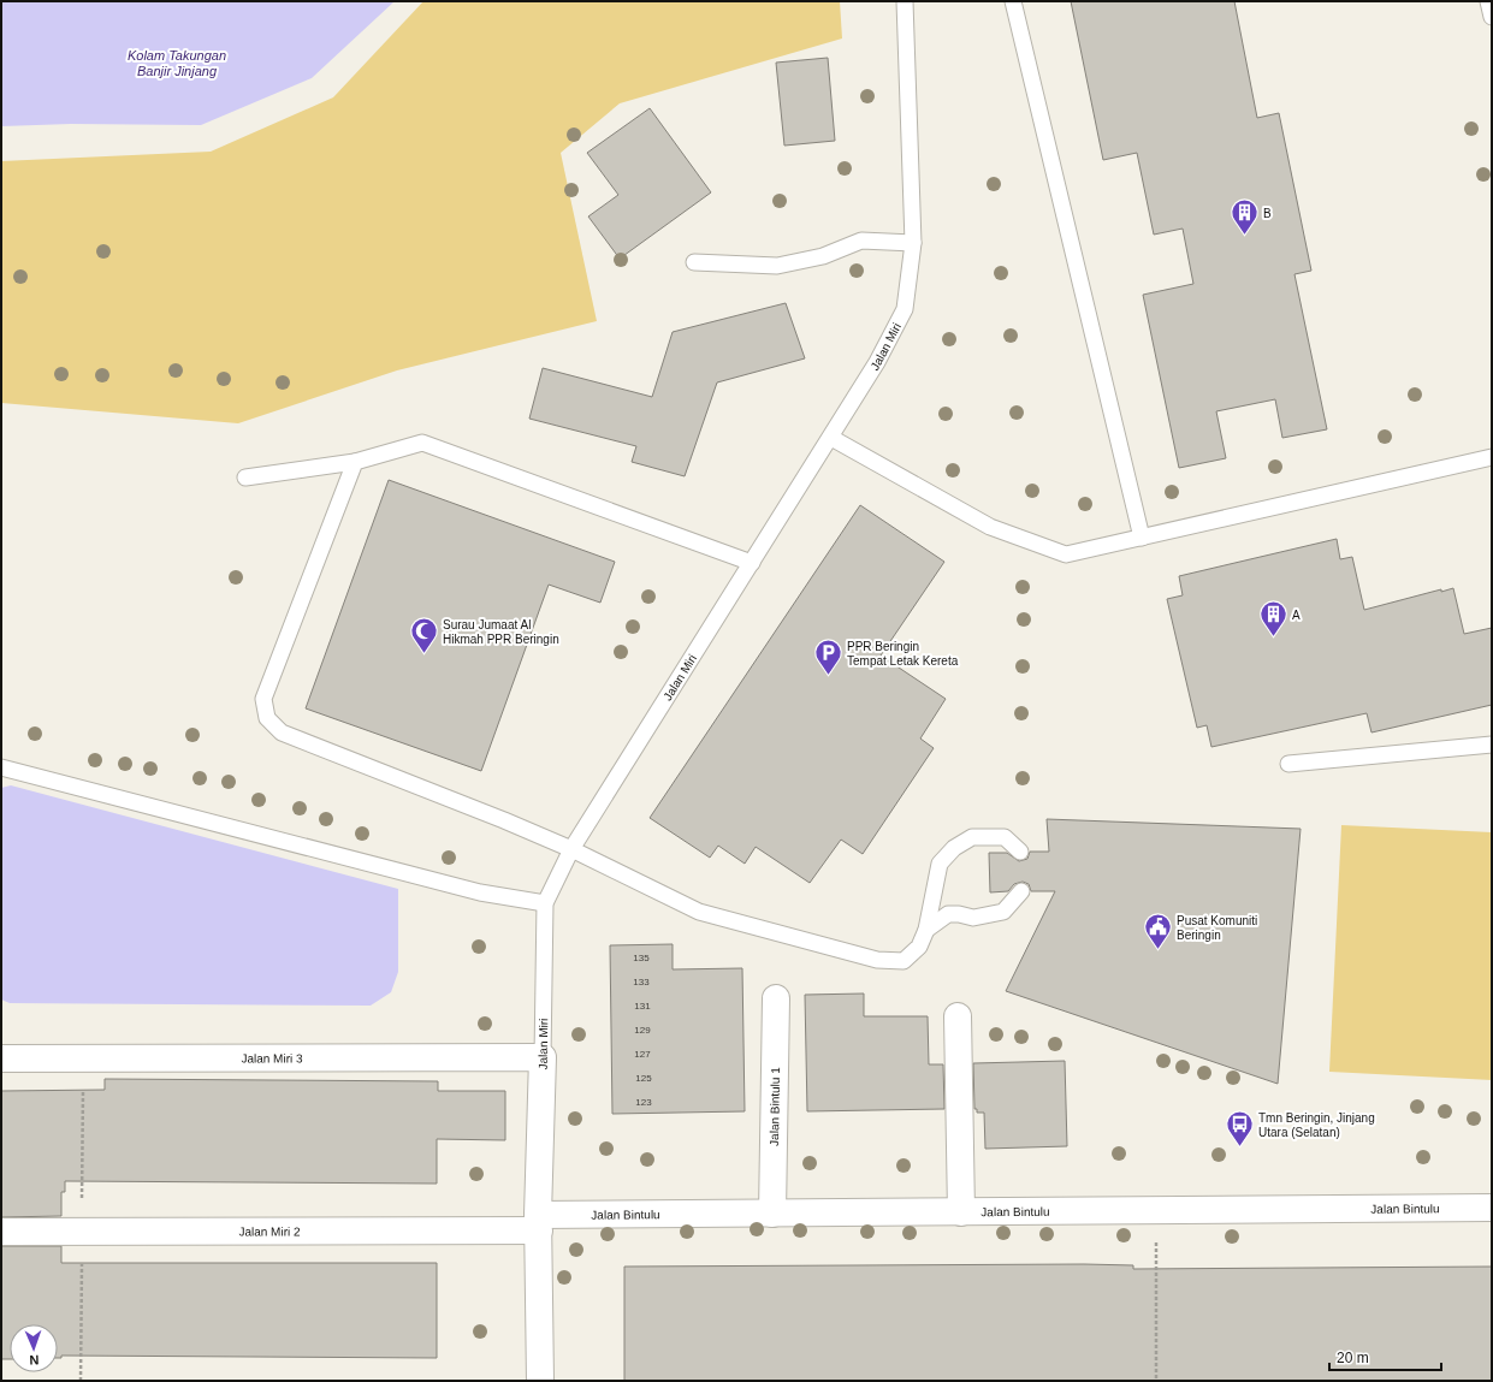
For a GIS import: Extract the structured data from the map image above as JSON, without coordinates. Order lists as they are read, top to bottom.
{
  "streets": {
    "street": [
      "Jalan Miri",
      "Jalan Miri 3",
      "Jalan Bintulu 1",
      "Jalan Bintulu",
      "Jalan Miri 2"
    ]
  },
  "crossings": [
    ["Jalan Miri", "Jalan Miri 3"],
    ["Jalan Miri", "Jalan Bintulu"],
    ["Jalan Miri", "Jalan Miri 2"],
    ["Jalan Bintulu 1", "Jalan Bintulu"],
    ["Jalan Bintulu", "Jalan Miri 2"]
  ],
  "water": ["Kolam Takungan Banjir Jinjang"],
  "places": {
    "building": ["B", "A"],
    "mosque": ["Surau Jumaat Al Hikmah PPR Beringin"],
    "parking": ["PPR Beringin Tempat Letak Kereta"],
    "public building": ["Pusat Komuniti Beringin"],
    "bus stop": ["Tmn Beringin, Jinjang Utara (Selatan)"]
  },
  "house_numbers": [
    "135",
    "133",
    "131",
    "129",
    "127",
    "125",
    "123"
  ],
  "scale_bar": "20 m",
  "north": "bottom"
}
